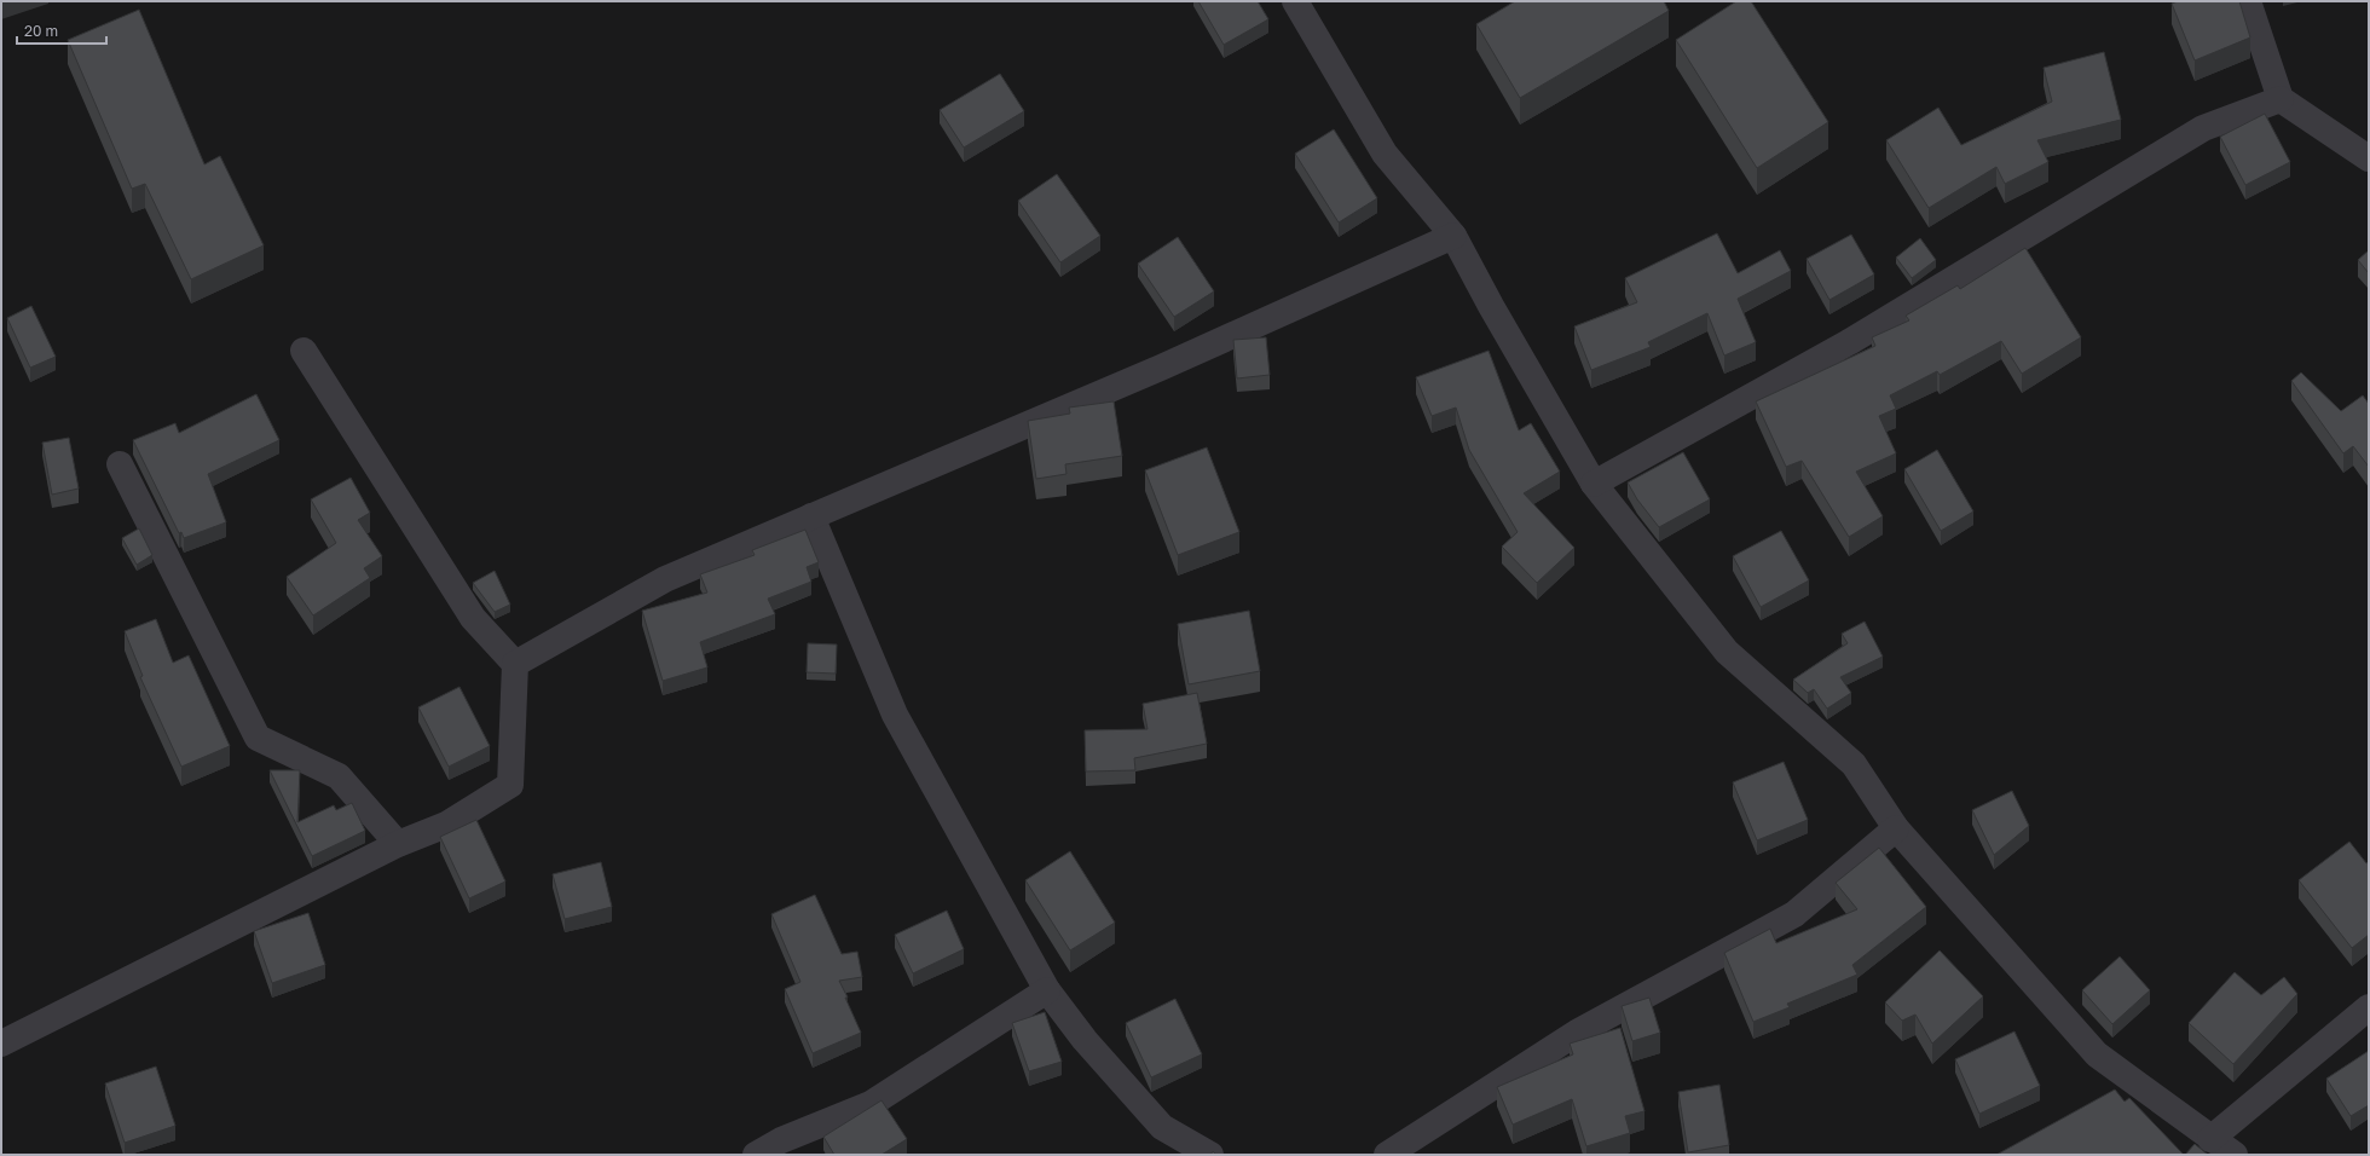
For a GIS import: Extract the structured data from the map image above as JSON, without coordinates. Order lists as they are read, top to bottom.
{
  "scale_bar": "20 m"
}
